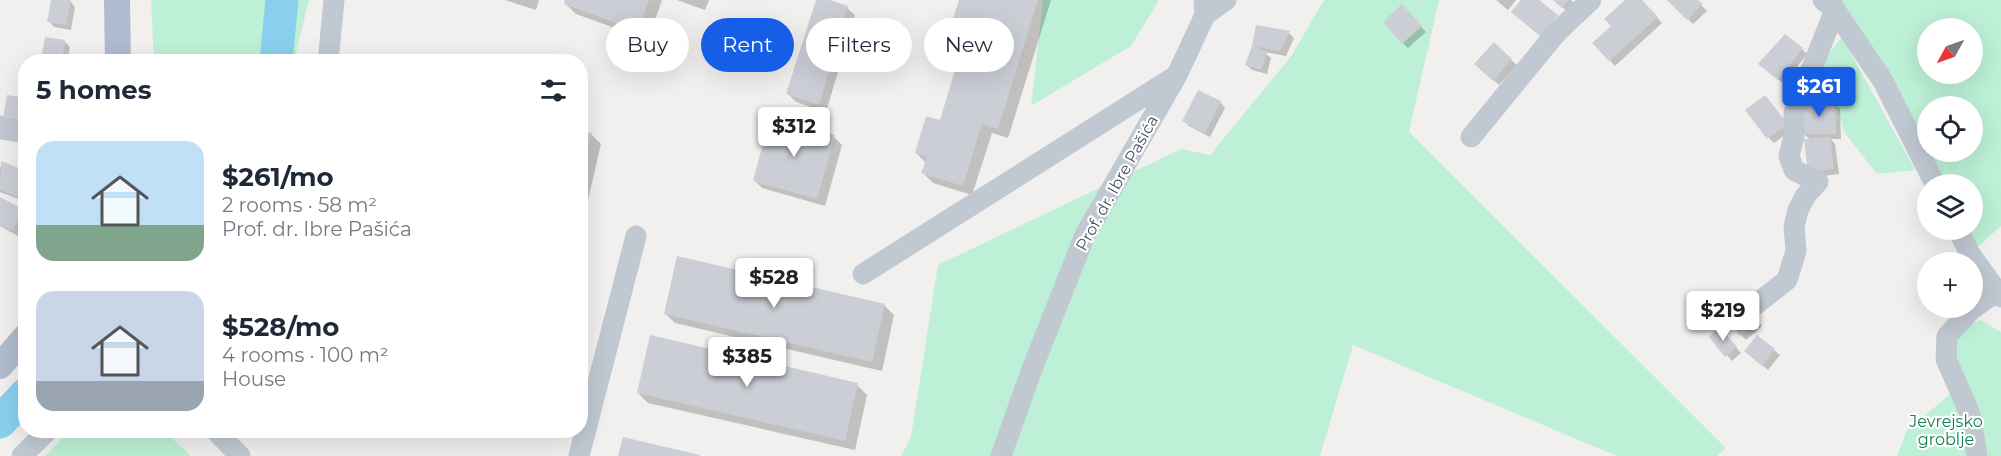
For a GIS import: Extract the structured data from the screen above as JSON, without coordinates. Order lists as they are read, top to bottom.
{
  "streets": {
    "street": ["Prof. dr. Ibre Pašića"]
  },
  "parks": ["Jevrejsko groblje"],
  "north": "bottom left",
  "page": {
    "map_buttons": "+",
    "chip": [
      "Buy",
      "Rent",
      "Filters",
      "New"
    ],
    "heading": "5 homes",
    "price": [
      "$261",
      "$312",
      "$528",
      "$219",
      "$385"
    ],
    "list": [
      {
        "name": "$261/mo",
        "note": "2 rooms · 58 m² · Prof. dr. Ibre Pašića"
      },
      {
        "name": "$528/mo",
        "note": "4 rooms · 100 m² · House"
      }
    ]
  }
}
